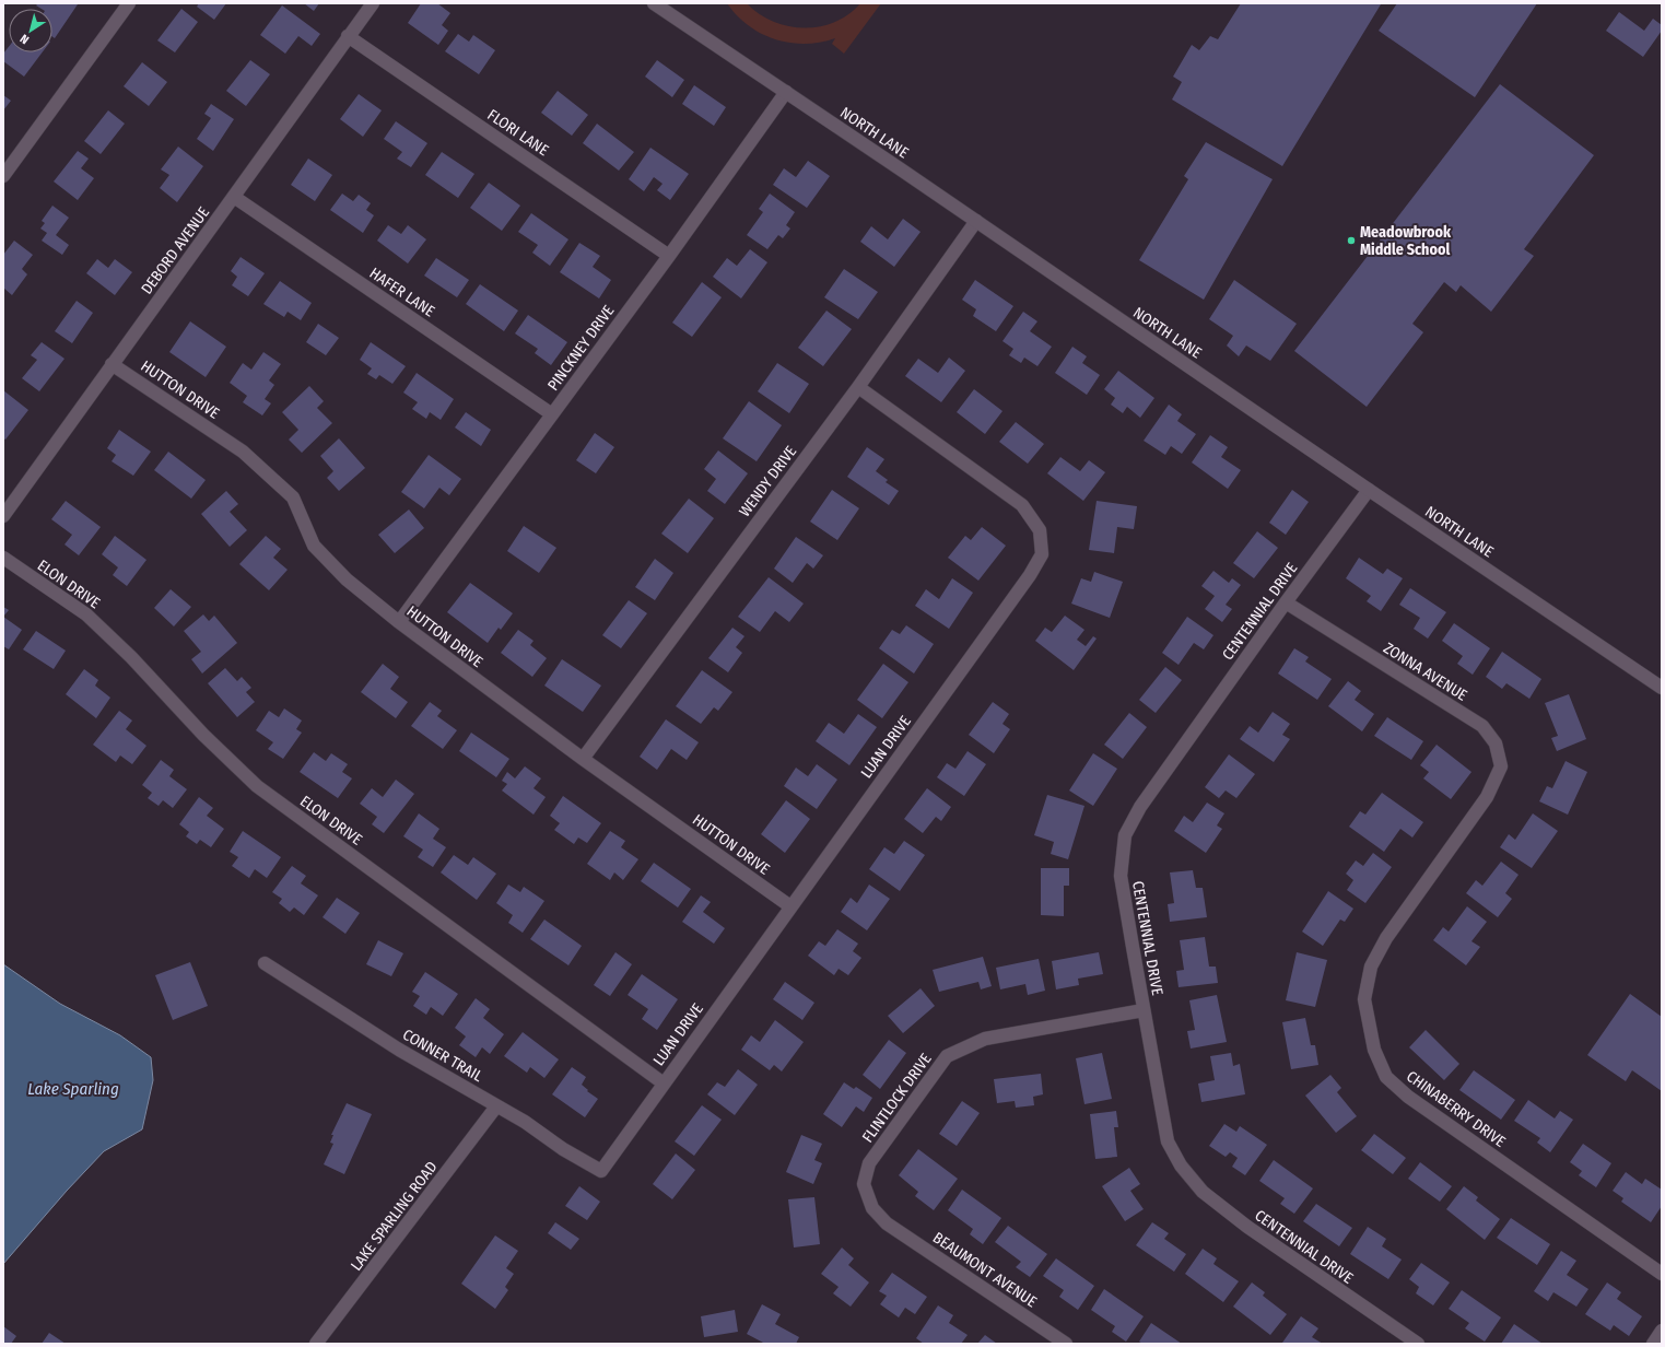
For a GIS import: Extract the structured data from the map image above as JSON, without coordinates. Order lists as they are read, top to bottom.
{
  "streets": {
    "street": [
      "FLORI LANE",
      "NORTH LANE",
      "DEBORD AVENUE",
      "HAFER LANE",
      "PINCKNEY DRIVE",
      "HUTTON DRIVE",
      "WENDY DRIVE",
      "ELON DRIVE",
      "CENTENNIAL DRIVE",
      "ZONNA AVENUE",
      "LUAN DRIVE",
      "CONNER TRAIL",
      "FLINTLOCK DRIVE",
      "CHINABERRY DRIVE",
      "LAKE SPARLING ROAD",
      "BEAUMONT AVENUE"
    ]
  },
  "crossings": [
    ["FLORI LANE", "DEBORD AVENUE"],
    ["FLORI LANE", "PINCKNEY DRIVE"],
    ["NORTH LANE", "PINCKNEY DRIVE"],
    ["NORTH LANE", "WENDY DRIVE"],
    ["NORTH LANE", "CENTENNIAL DRIVE"],
    ["DEBORD AVENUE", "HAFER LANE"],
    ["DEBORD AVENUE", "HUTTON DRIVE"],
    ["HAFER LANE", "PINCKNEY DRIVE"],
    ["PINCKNEY DRIVE", "HUTTON DRIVE"],
    ["HUTTON DRIVE", "WENDY DRIVE"],
    ["HUTTON DRIVE", "LUAN DRIVE"],
    ["WENDY DRIVE", "LUAN DRIVE"],
    ["ELON DRIVE", "LUAN DRIVE"],
    ["CENTENNIAL DRIVE", "ZONNA AVENUE"],
    ["CENTENNIAL DRIVE", "FLINTLOCK DRIVE"],
    ["ZONNA AVENUE", "CHINABERRY DRIVE"],
    ["LUAN DRIVE", "CONNER TRAIL"],
    ["CONNER TRAIL", "LAKE SPARLING ROAD"],
    ["FLINTLOCK DRIVE", "BEAUMONT AVENUE"]
  ],
  "water": ["Lake Sparling"],
  "places": ["Meadowbrook Middle School"],
  "north": "bottom left"
}
